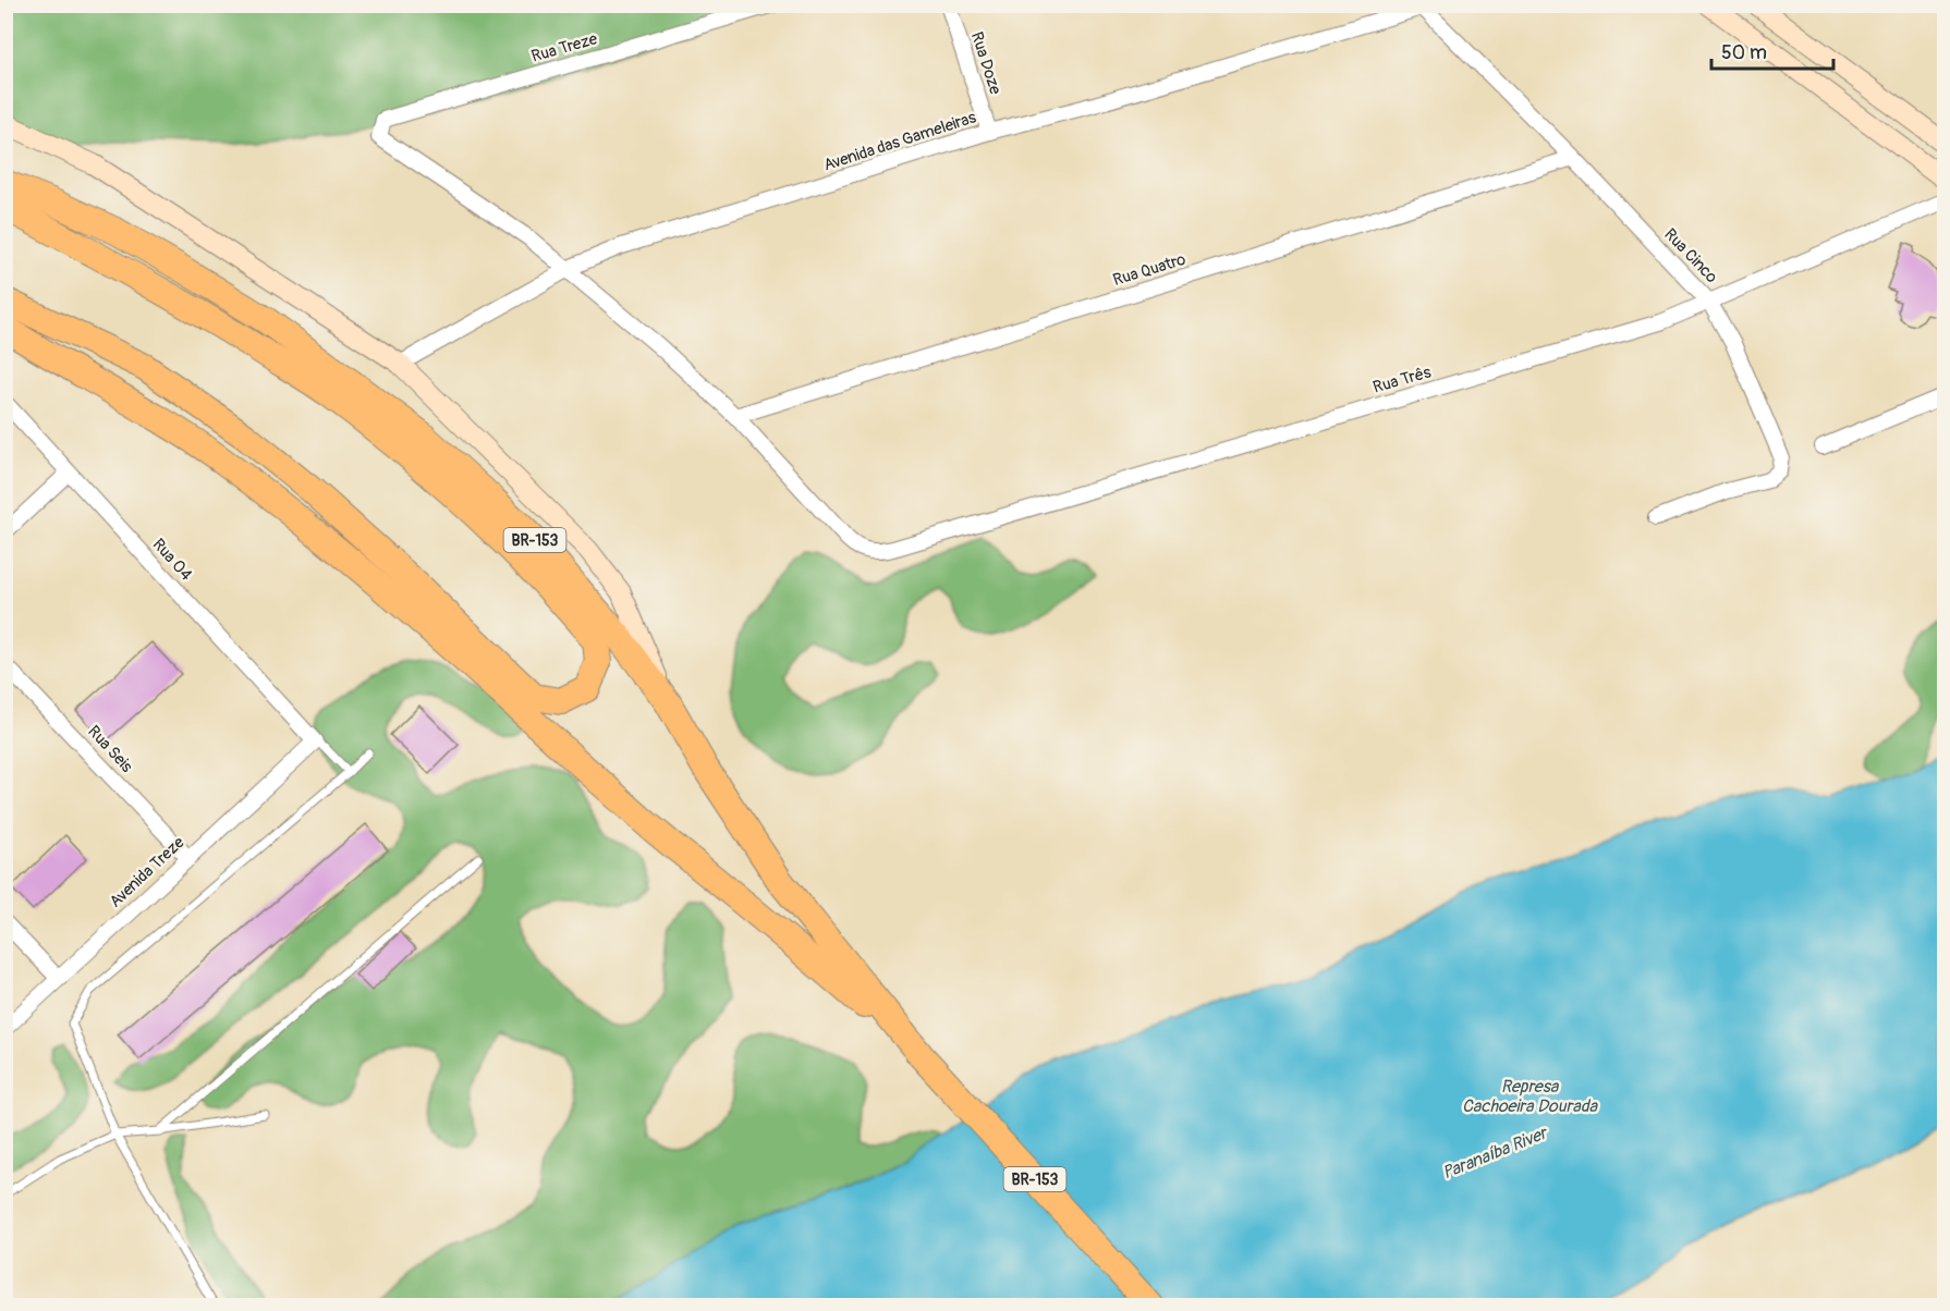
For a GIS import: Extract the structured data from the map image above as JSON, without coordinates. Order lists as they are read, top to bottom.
{
  "streets": {
    "highway": ["BR-153"],
    "street": [
      "Rua Treze",
      "Rua Doze",
      "Avenida das Gameleiras",
      "Rua Cinco",
      "Rua Quatro",
      "Rua Três",
      "Rua 04",
      "Rua Seis",
      "Avenida Treze"
    ]
  },
  "crossings": [
    ["Rua Treze", "Avenida das Gameleiras"],
    ["Rua Doze", "Avenida das Gameleiras"],
    ["Avenida das Gameleiras", "Rua Cinco"],
    ["Rua Cinco", "Rua Quatro"],
    ["Rua Cinco", "Rua Três"],
    ["Rua Quatro", "Rua Três"],
    ["Rua 04", "Avenida Treze"],
    ["Rua Seis", "Avenida Treze"]
  ],
  "water": ["Represa Cachoeira Dourada", "Paranaíba River"],
  "scale_bar": "50 m"
}
